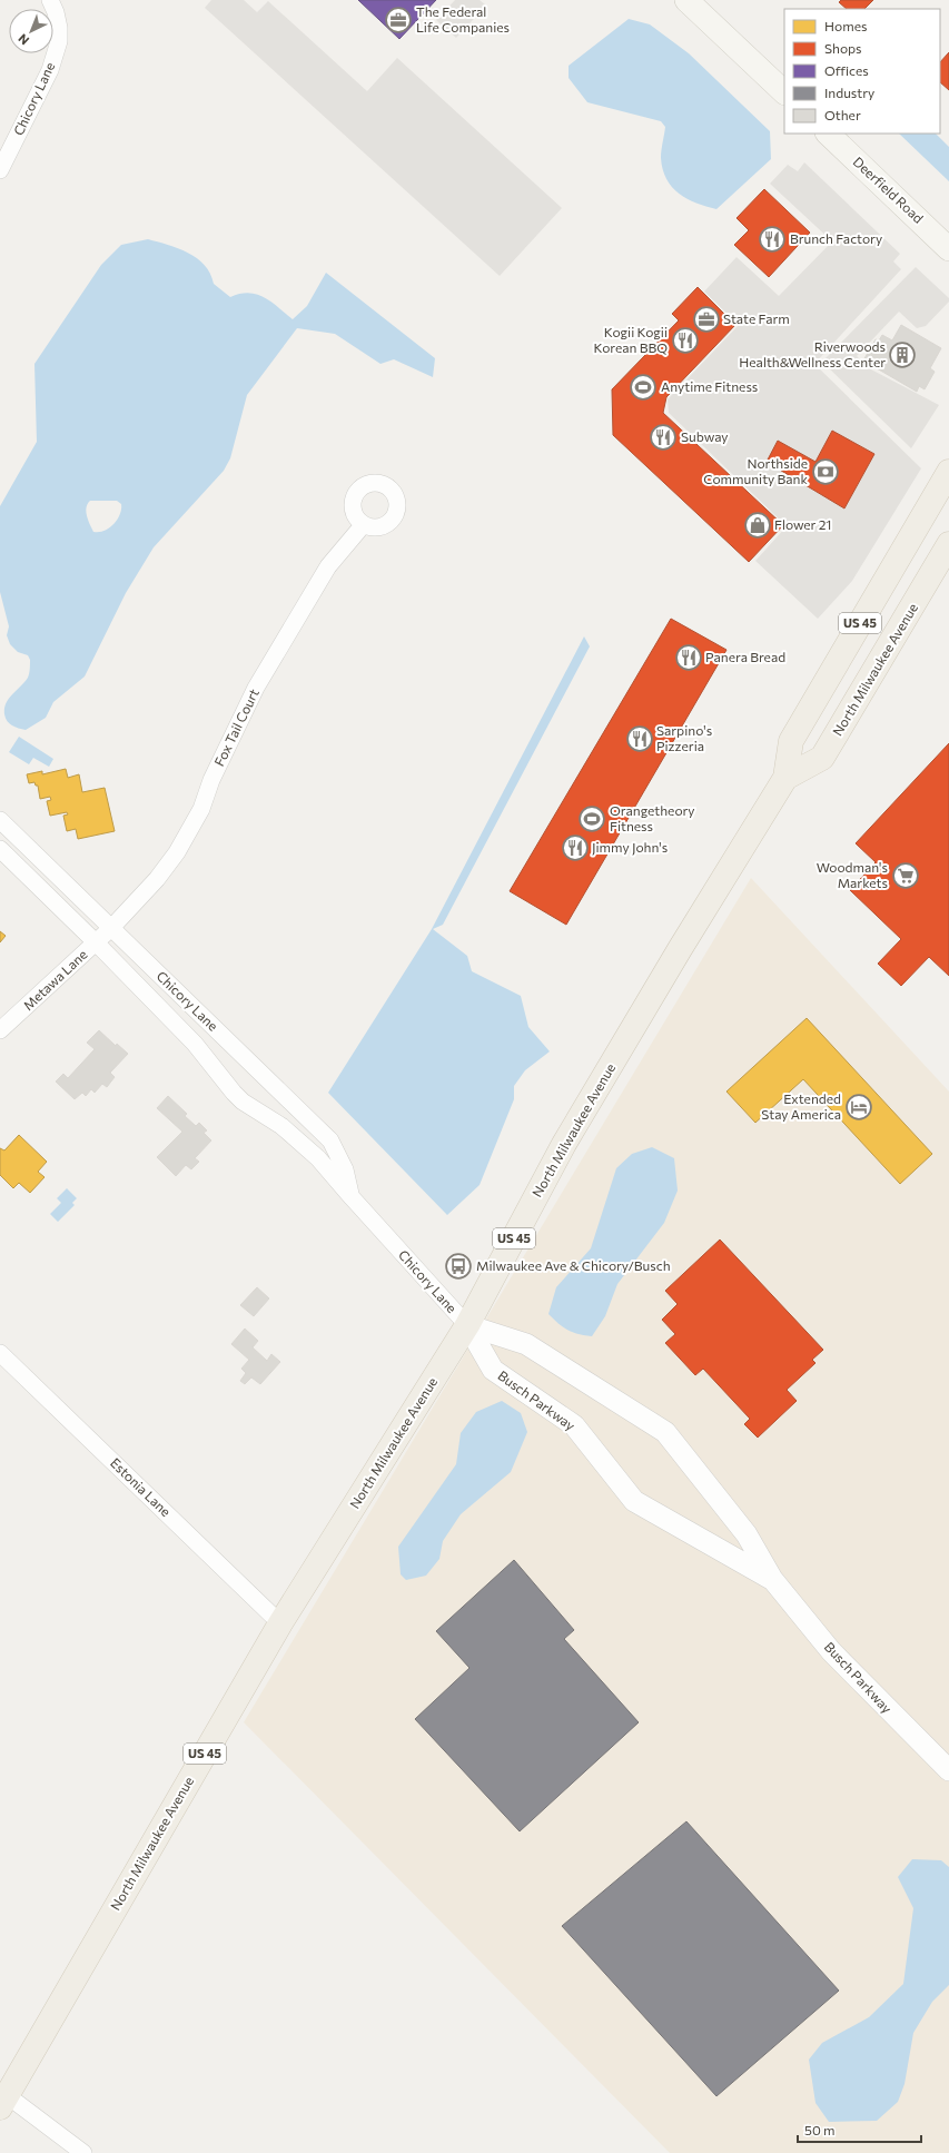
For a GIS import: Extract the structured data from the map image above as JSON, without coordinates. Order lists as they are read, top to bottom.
{
  "streets": {
    "main road": ["Deerfield Road", "US 45", "North Milwaukee Avenue"],
    "street": [
      "Chicory Lane",
      "Fox Tail Court",
      "Metawa Lane",
      "Busch Parkway",
      "Estonia Lane"
    ]
  },
  "crossings": [
    ["Chicory Lane", "North Milwaukee Avenue"],
    ["Chicory Lane", "Fox Tail Court"],
    ["Chicory Lane", "Metawa Lane"],
    ["Chicory Lane", "Busch Parkway"],
    ["North Milwaukee Avenue", "Busch Parkway"],
    ["North Milwaukee Avenue", "Estonia Lane"],
    ["Fox Tail Court", "Metawa Lane"]
  ],
  "places": {
    "office": ["The Federal Life Companies", "State Farm"],
    "restaurant": [
      "Brunch Factory",
      "Kogii Kogii Korean BBQ",
      "Subway",
      "Panera Bread",
      "Sarpino's Pizzeria",
      "Jimmy John's"
    ],
    "building": ["Riverwoods Health&Wellness Center"],
    "sports": ["Anytime Fitness", "Orangetheory Fitness"],
    "bank": ["Northside Community Bank"],
    "shop": ["Flower 21"],
    "supermarket": ["Woodman's Markets"],
    "hotel": ["Extended Stay America"],
    "bus stop": ["Milwaukee Ave & Chicory/Busch"]
  },
  "legend": [
    "Homes",
    "Shops",
    "Offices",
    "Industry",
    "Other"
  ],
  "scale_bar": "50 m",
  "north": "bottom left"
}
